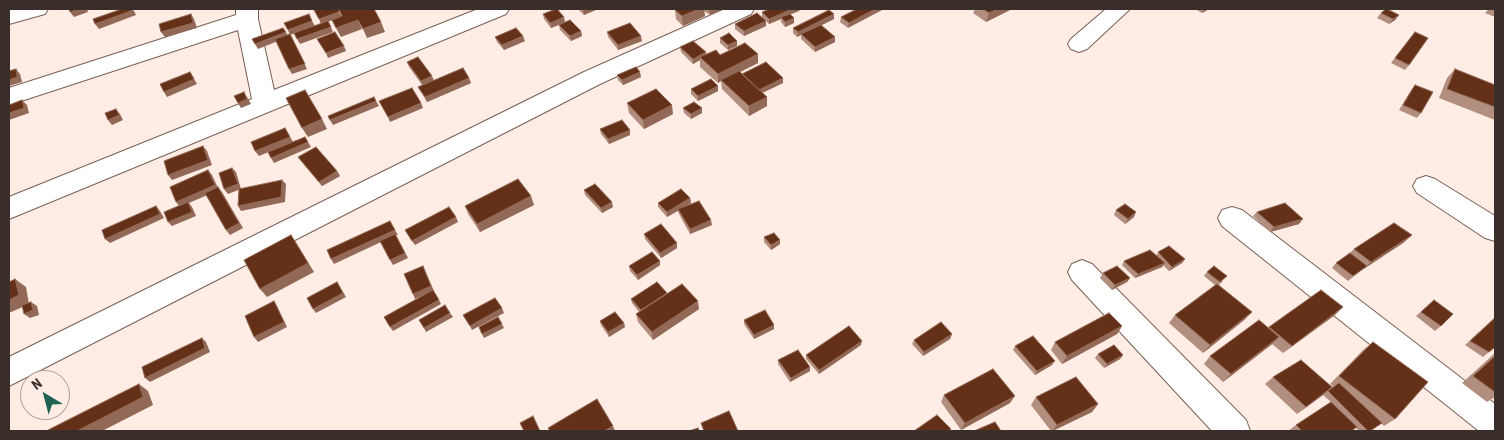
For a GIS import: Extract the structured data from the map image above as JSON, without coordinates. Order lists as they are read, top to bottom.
{
  "north": "top left"
}
